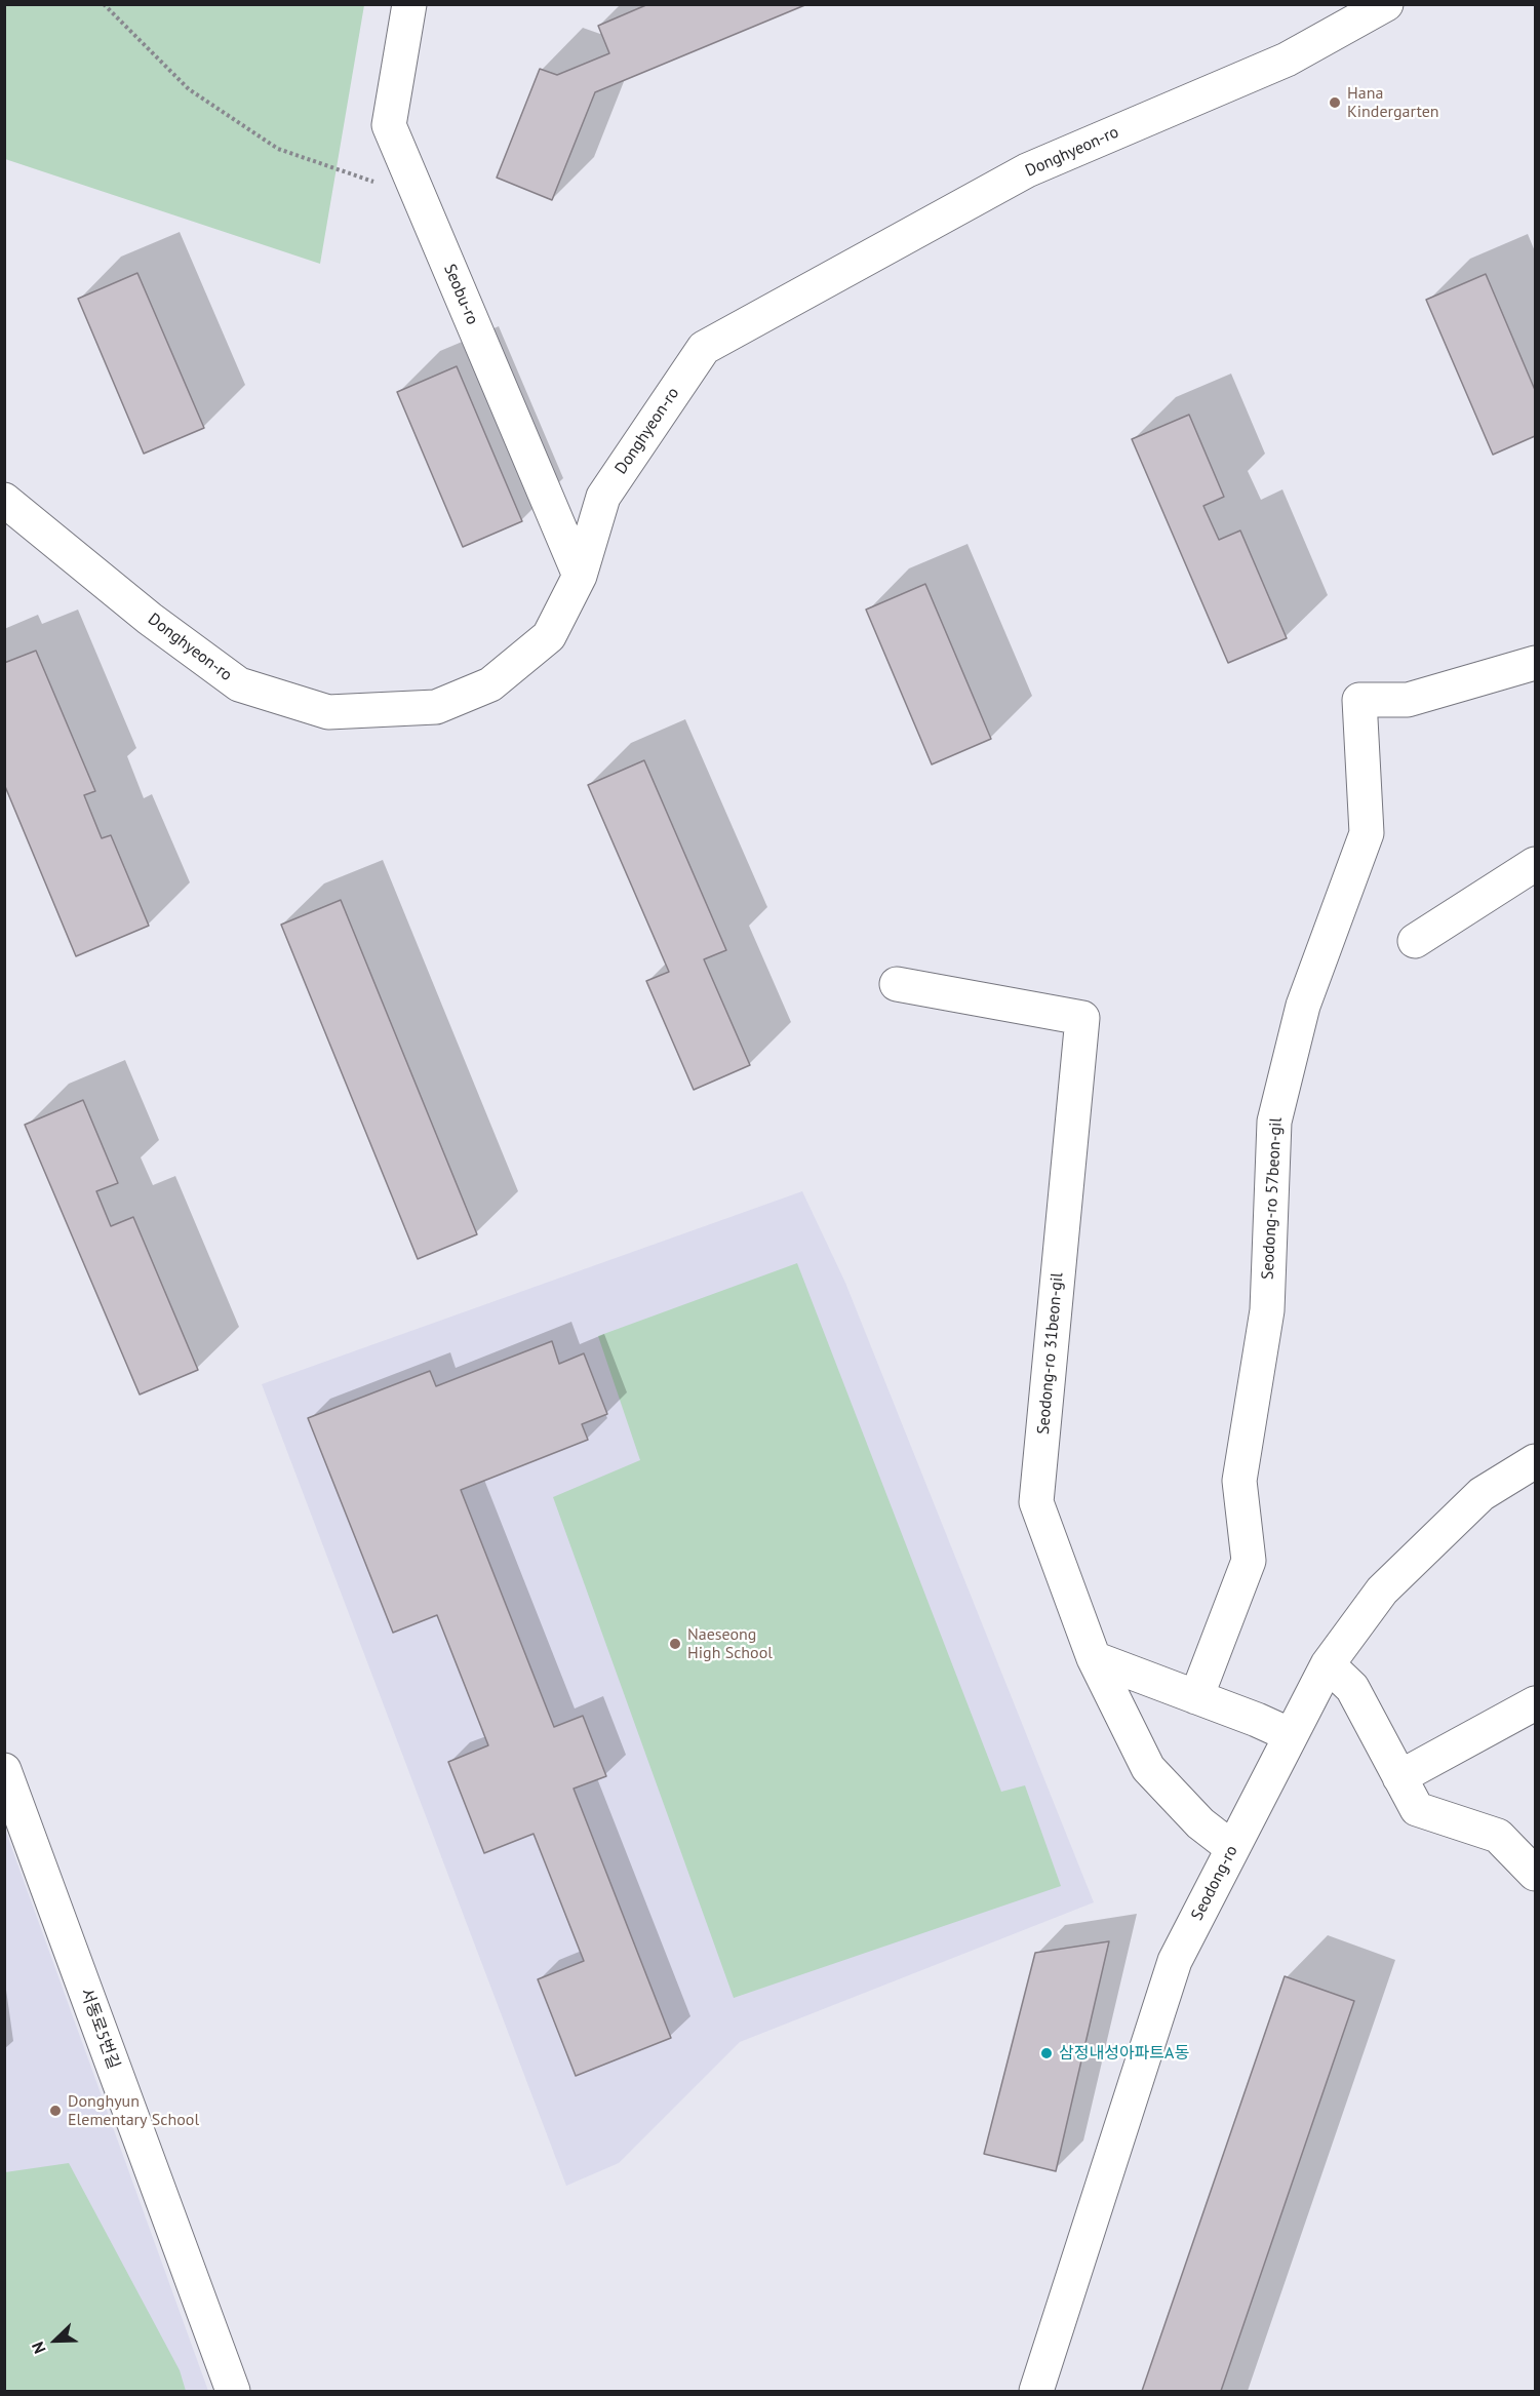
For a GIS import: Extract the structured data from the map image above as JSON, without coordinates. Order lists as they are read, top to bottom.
{
  "streets": {
    "street": [
      "Donghyeon-ro",
      "Seobu-ro",
      "Seodong-ro 57beon-gil",
      "Seodong-ro 31beon-gil",
      "Seodong-ro",
      "서동로5번길"
    ]
  },
  "crossings": [
    ["Donghyeon-ro", "Seobu-ro"]
  ],
  "places": [
    "Hana Kindergarten",
    "Naeseong High School",
    "삼정내성아파트A동",
    "Donghyun Elementary School"
  ],
  "north": "bottom left"
}
